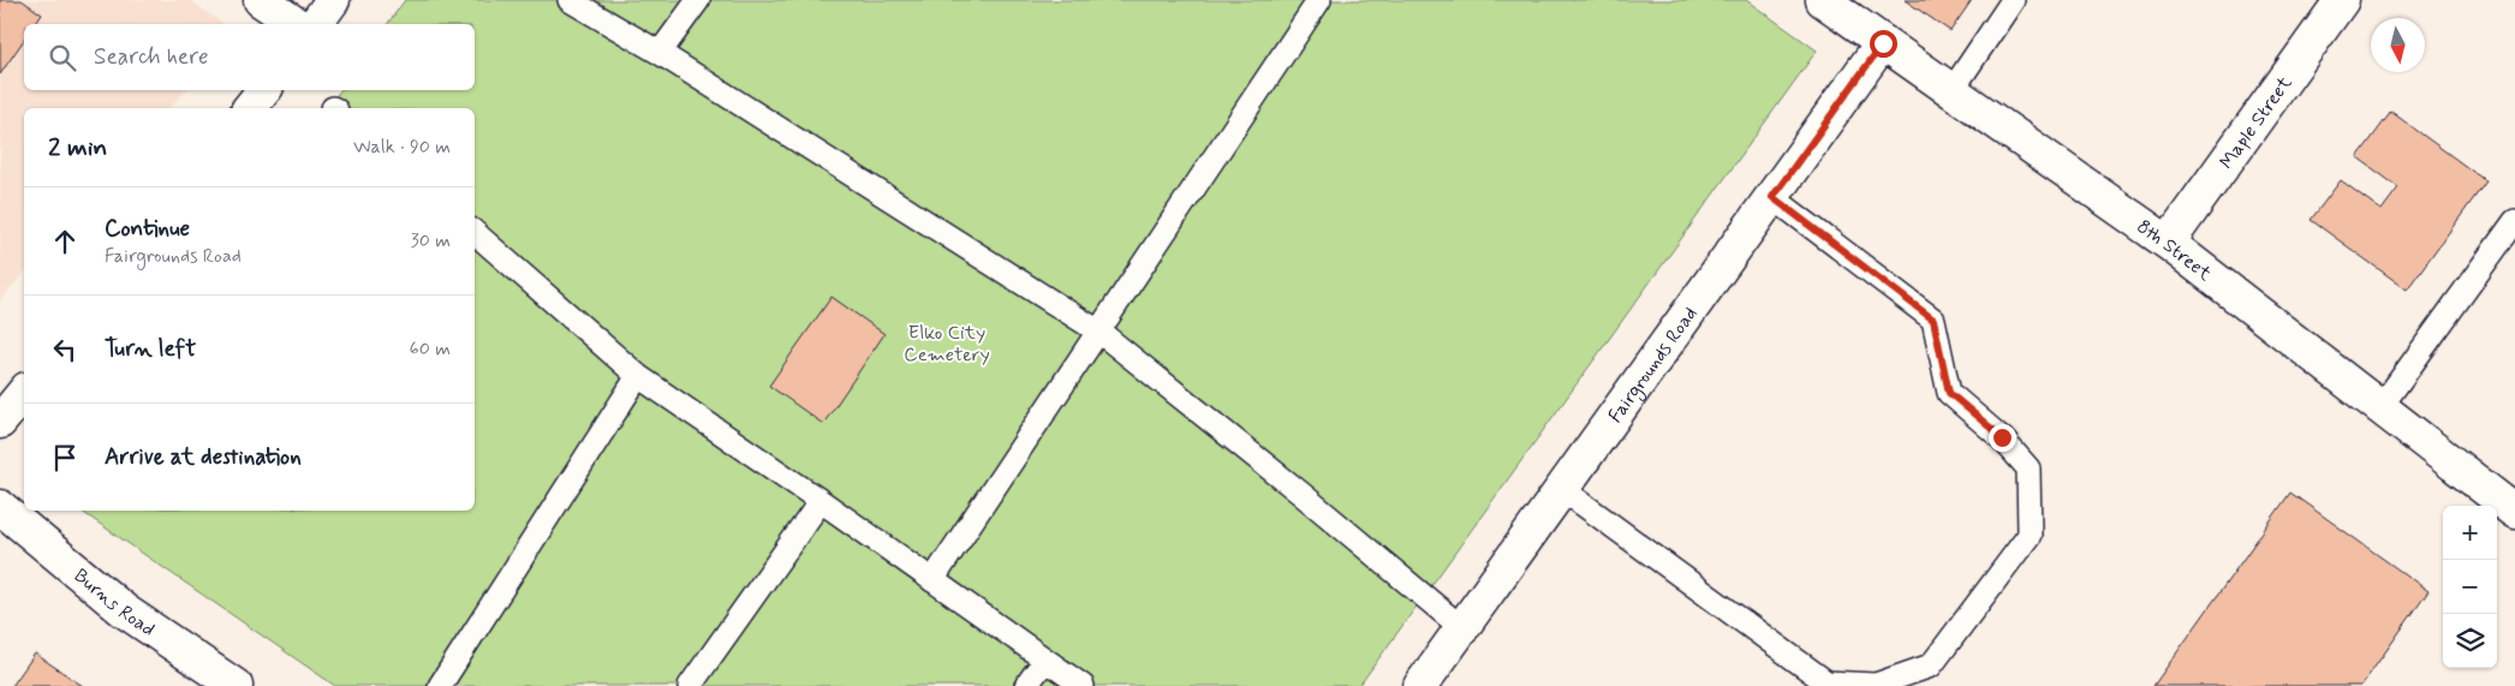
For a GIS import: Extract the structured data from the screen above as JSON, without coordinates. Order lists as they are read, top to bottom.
{
  "streets": {
    "street": [
      "Maple Street",
      "8th Street",
      "Fairgrounds Road",
      "Burns Road"
    ]
  },
  "crossings": [
    ["Maple Street", "8th Street"],
    ["8th Street", "Fairgrounds Road"]
  ],
  "parks": ["Elko City Cemetery"],
  "north": "bottom",
  "page": {
    "search": "Search here",
    "heading": ["2 min", "Walk · 90 m"],
    "list": [
      ["Continue", "Fairgrounds Road", "30 m"],
      ["Turn left", "60 m"],
      "Arrive at destination"
    ],
    "map_buttons": ["+", "−"]
  }
}
